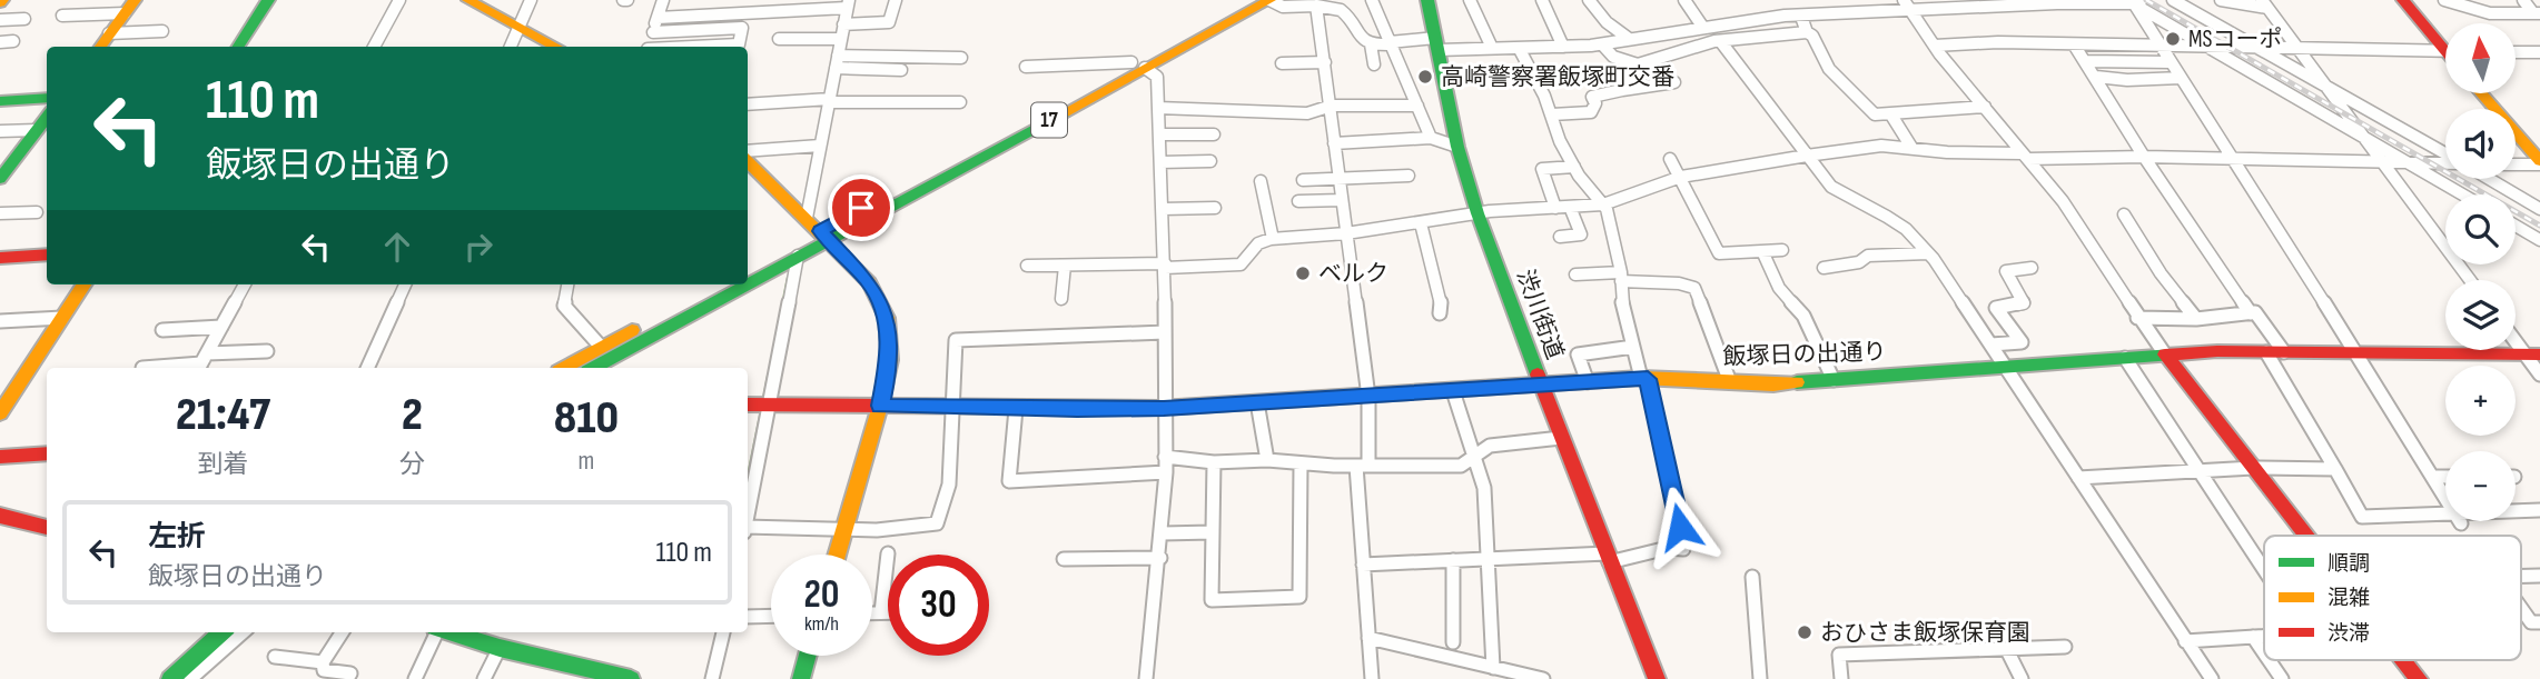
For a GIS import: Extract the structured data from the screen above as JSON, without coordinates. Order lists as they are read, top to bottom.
{
  "streets": {
    "main road": ["17", "渋川街道", "飯塚日の出通り"]
  },
  "crossings": [
    ["渋川街道", "飯塚日の出通り"]
  ],
  "places": [
    "MSコーポ",
    "高崎警察署飯塚町交番",
    "ベルク",
    "おひさま飯塚保育園"
  ],
  "legend": ["順調", "混雑", "渋滞"],
  "north": "top",
  "page": {
    "map_buttons": ["+", "−"],
    "turn": ["110 m", "飯塚日の出通り"],
    "eta": [
      "21:47",
      "到着",
      "2",
      "分",
      "810",
      "m"
    ],
    "list": [
      {
        "name": "左折",
        "note": "飯塚日の出通り",
        "value": "110 m"
      }
    ],
    "speed": "20 km/h",
    "limit": "30"
  }
}
